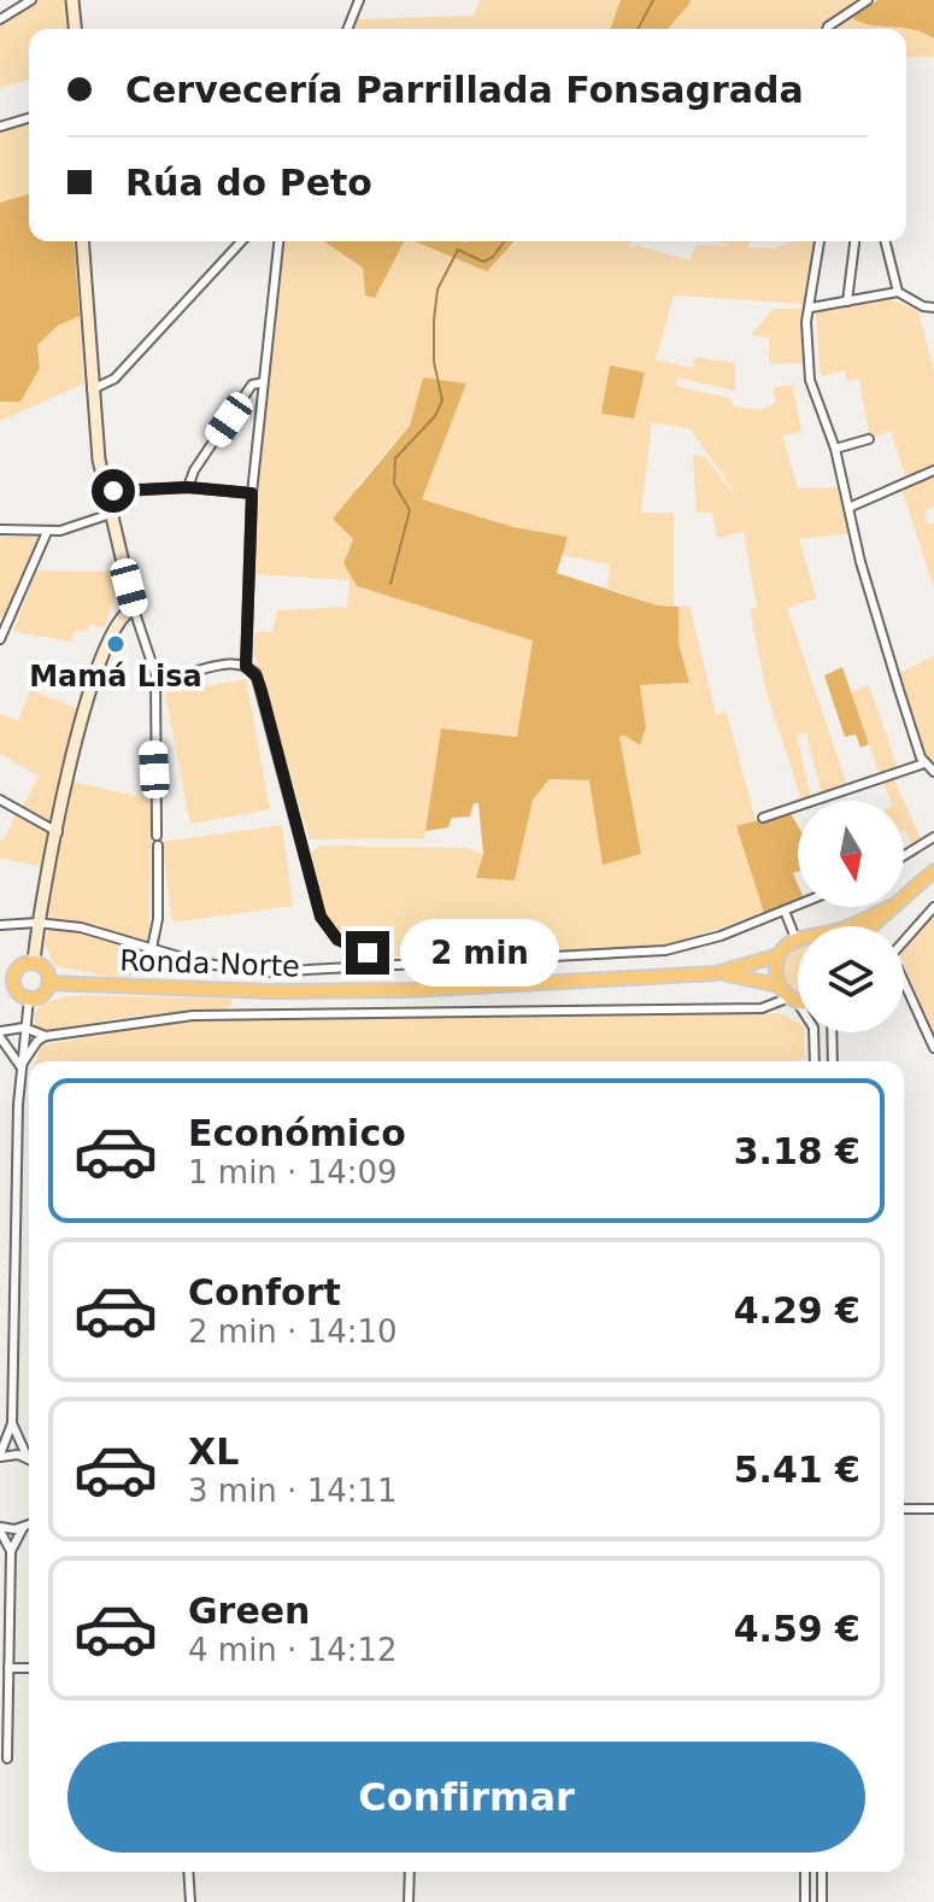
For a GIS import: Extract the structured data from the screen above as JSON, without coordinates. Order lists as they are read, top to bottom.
{
  "streets": {
    "highway": ["Ronda Norte"]
  },
  "places": ["Mamá Lisa"],
  "north": "bottom",
  "page": {
    "banner": ["Cervecería Parrillada Fonsagrada", "Rúa do Peto"],
    "bubble": "2 min",
    "list": [
      {
        "name": "Económico",
        "note": "1 min · 14:09",
        "value": "3.18 €"
      },
      {
        "name": "Confort",
        "note": "2 min · 14:10",
        "value": "4.29 €"
      },
      {
        "name": "XL",
        "note": "3 min · 14:11",
        "value": "5.41 €"
      },
      {
        "name": "Green",
        "note": "4 min · 14:12",
        "value": "4.59 €"
      }
    ],
    "buttons": "Confirmar"
  }
}
